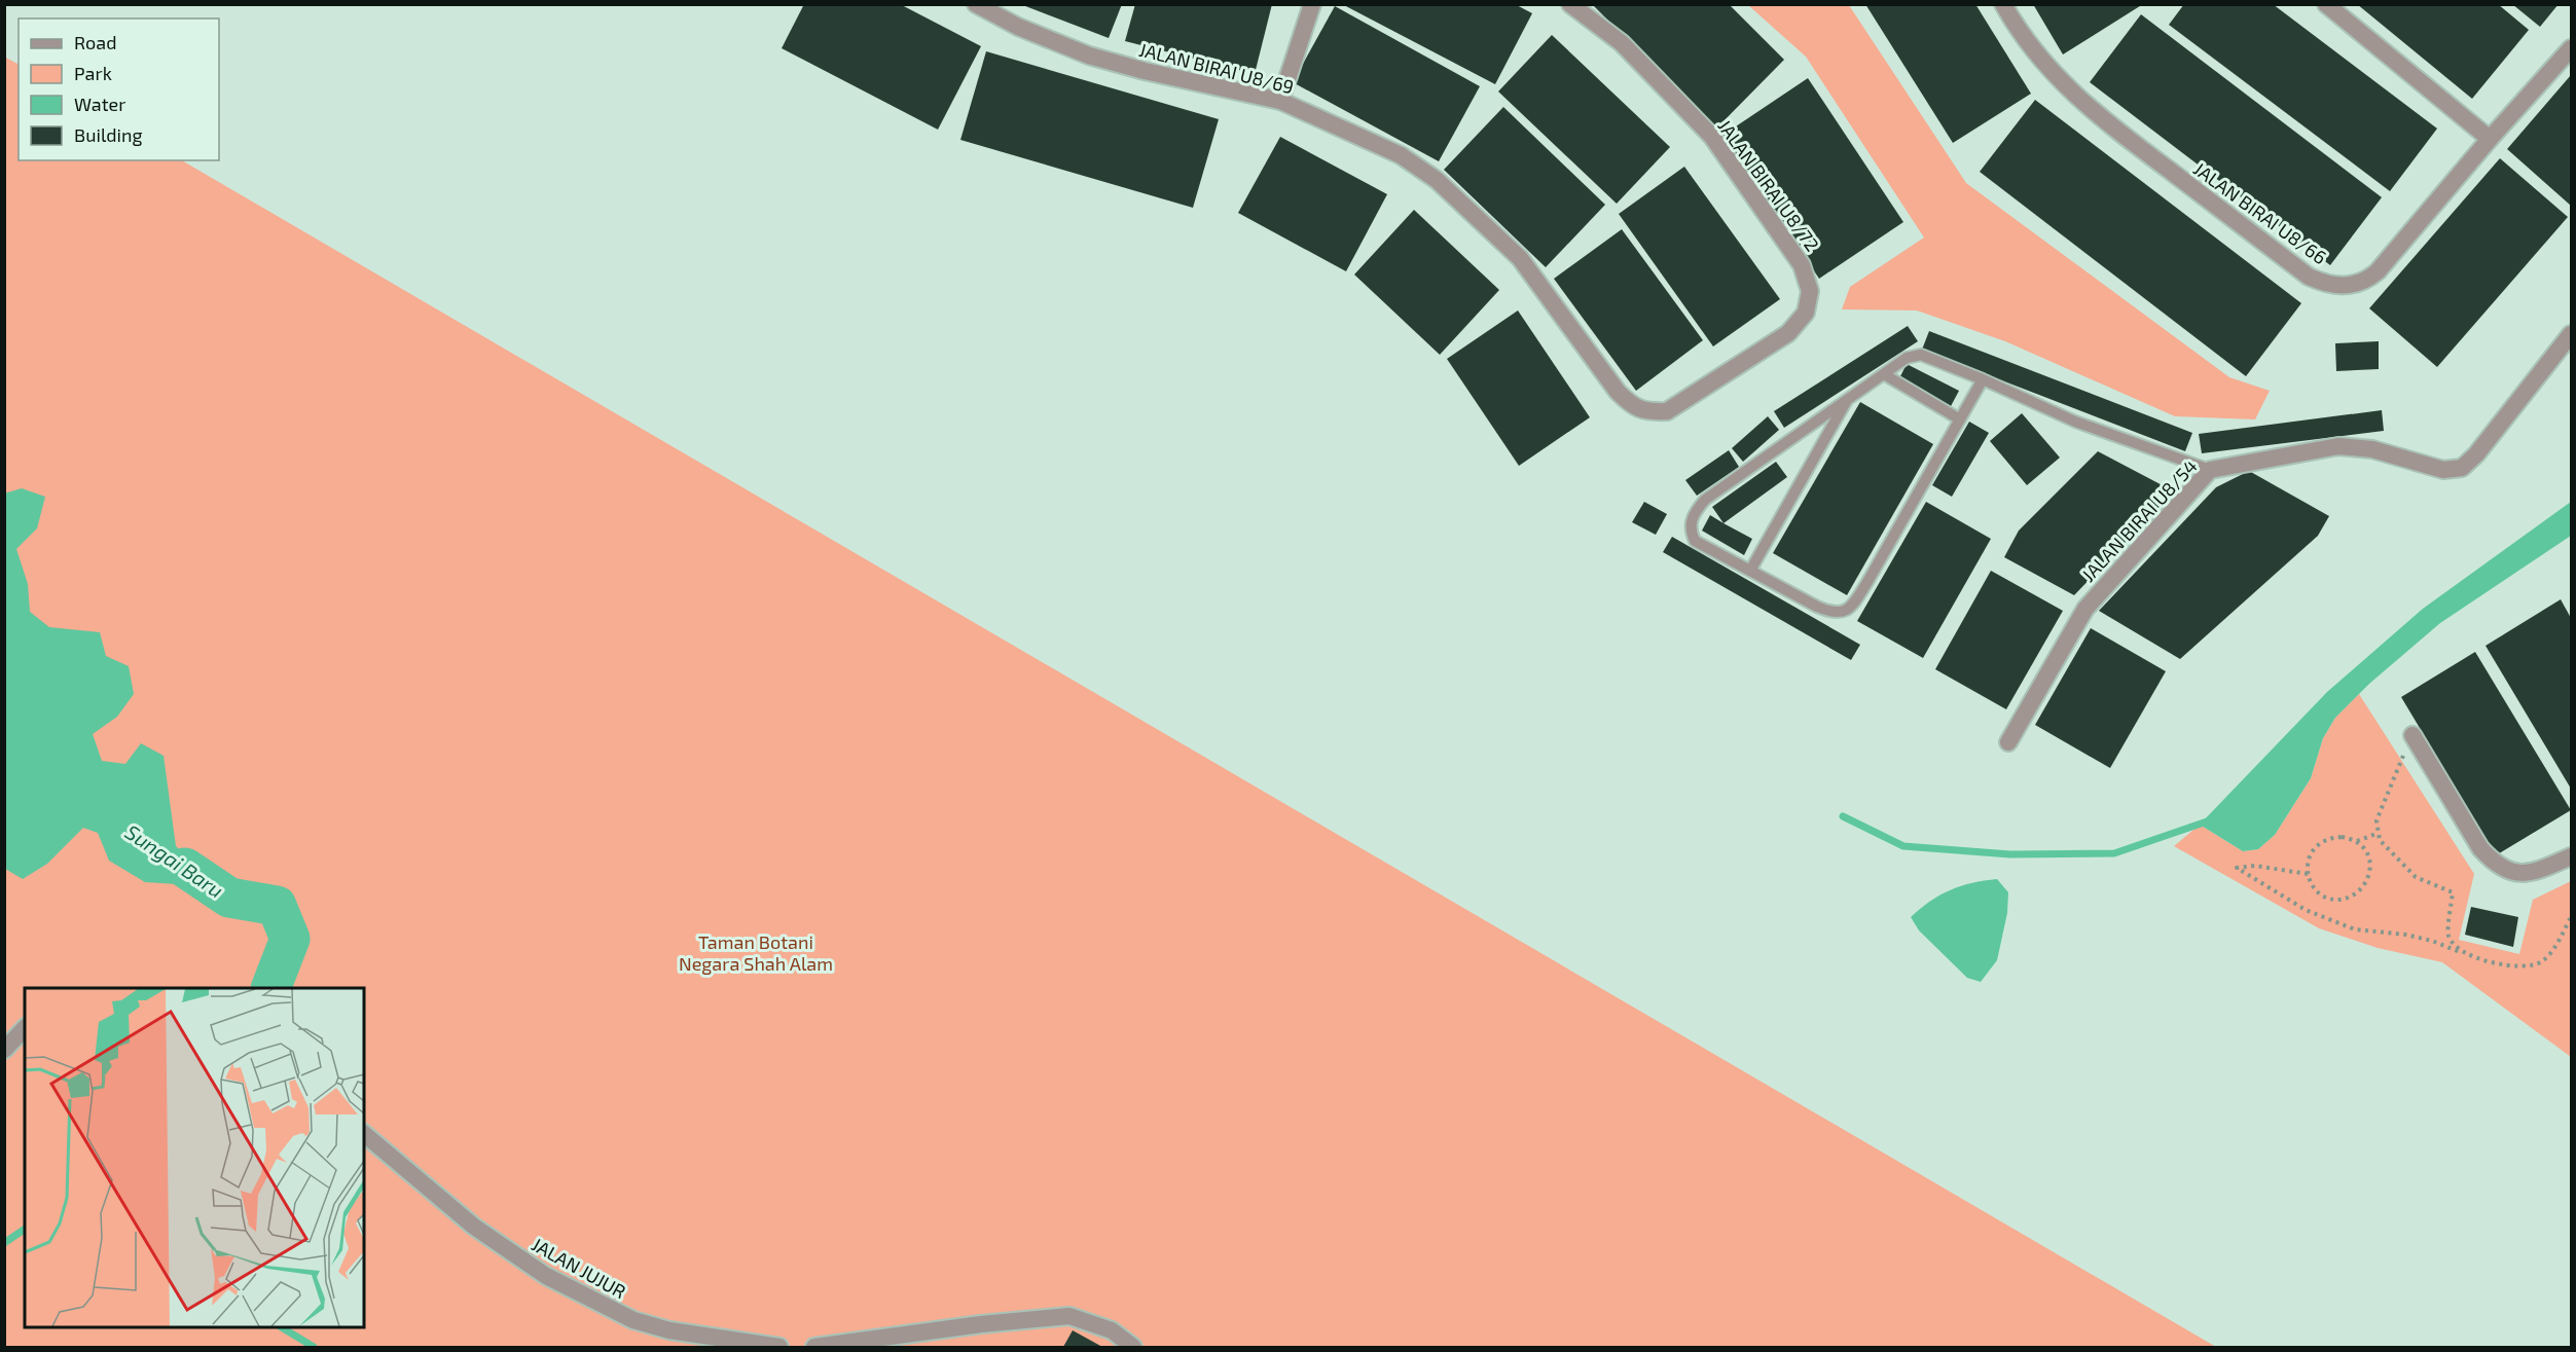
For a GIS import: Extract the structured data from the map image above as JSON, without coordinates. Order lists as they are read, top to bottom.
{
  "streets": {
    "street": [
      "JALAN BIRAI U8/69",
      "JALAN BIRAI U8/72",
      "JALAN BIRAI U8/66",
      "JALAN BIRAI U8/54",
      "JALAN JUJUR"
    ]
  },
  "crossings": [
    ["JALAN BIRAI U8/69", "JALAN BIRAI U8/72"]
  ],
  "water": ["Sungai Baru"],
  "parks": ["Taman Botani Negara Shah Alam"],
  "legend": [
    "Road",
    "Park",
    "Water",
    "Building"
  ]
}
